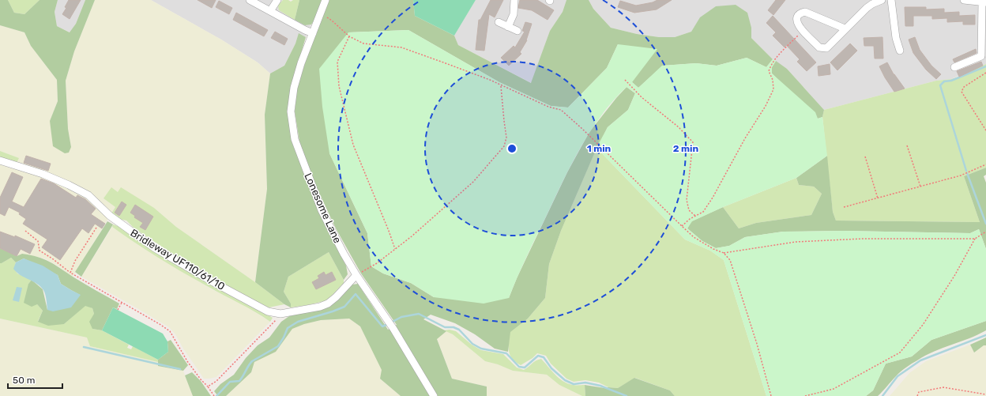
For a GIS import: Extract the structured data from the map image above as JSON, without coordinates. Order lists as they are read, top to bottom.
{
  "streets": {
    "street": ["Lonesome Lane", "Bridleway UF110/61/10"]
  },
  "crossings": [
    ["Lonesome Lane", "Bridleway UF110/61/10"]
  ],
  "scale_bar": "50 m",
  "rings": ["1 min", "2 min"]
}
